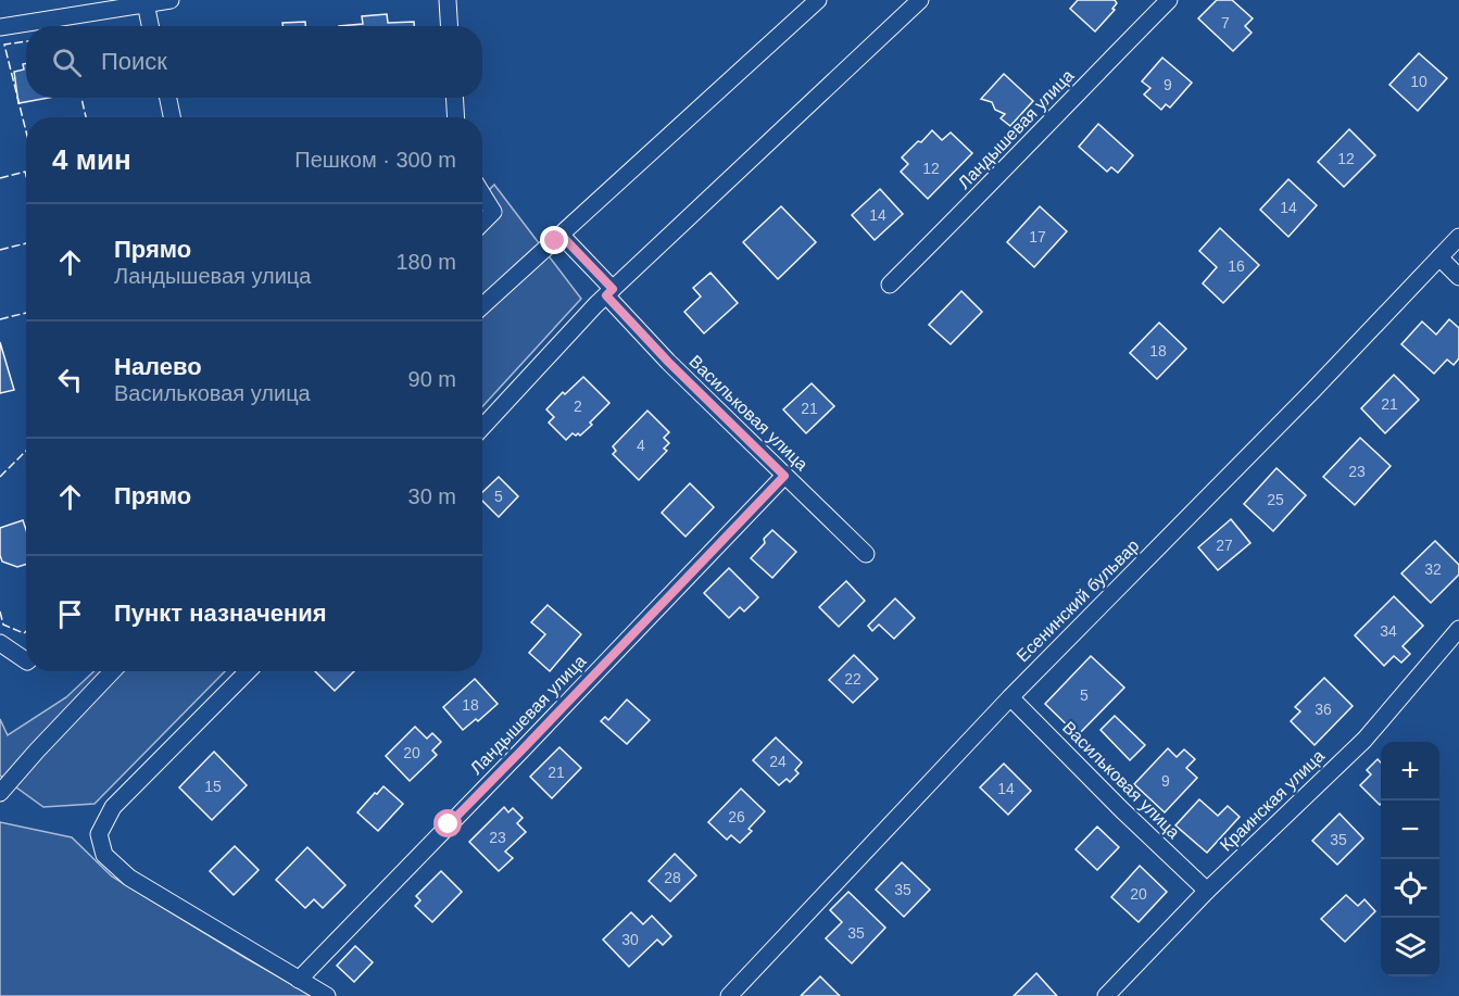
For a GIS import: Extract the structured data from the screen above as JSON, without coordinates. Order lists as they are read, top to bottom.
{
  "streets": {
    "street": [
      "Ландышевая улица",
      "Васильковая улица",
      "Есенинский бульвар",
      "Краинская улица"
    ]
  },
  "crossings": [
    ["Ландышевая улица", "Васильковая улица"],
    ["Васильковая улица", "Есенинский бульвар"],
    ["Васильковая улица", "Краинская улица"]
  ],
  "house_numbers": [
    "7",
    "10",
    "9",
    "12",
    "12",
    "14",
    "14",
    "17",
    "16",
    "18",
    "21",
    "2",
    "21",
    "4",
    "23",
    "5",
    "25",
    "27",
    "32",
    "34",
    "22",
    "5",
    "18",
    "36",
    "20",
    "24",
    "21",
    "9",
    "15",
    "14",
    "26",
    "23",
    "35",
    "28",
    "35",
    "20",
    "35",
    "30"
  ],
  "page": {
    "search": "Поиск",
    "heading": ["4 мин", "Пешком · 300 m"],
    "list": [
      ["Прямо", "Ландышевая улица", "180 m"],
      ["Налево", "Васильковая улица", "90 m"],
      ["Прямо", "30 m"],
      "Пункт назначения"
    ],
    "map_buttons": ["+", "−"]
  }
}
